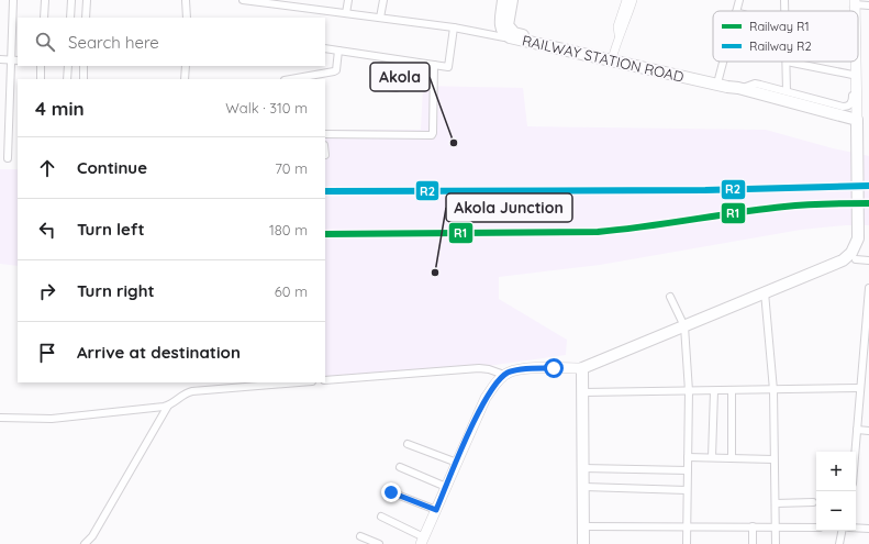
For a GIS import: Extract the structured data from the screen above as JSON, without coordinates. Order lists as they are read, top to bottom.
{
  "streets": {
    "highway": ["RAILWAY STATION ROAD"]
  },
  "places": ["Akola", "Akola Junction"],
  "lines": ["rail line R2", "rail line R1"],
  "legend": ["Railway R1", "Railway R2"],
  "page": {
    "search": "Search here",
    "heading": ["4 min", "Walk · 310 m"],
    "list": [
      ["Continue", "70 m"],
      ["Turn left", "180 m"],
      ["Turn right", "60 m"],
      "Arrive at destination"
    ],
    "map_buttons": ["+", "−"]
  }
}
